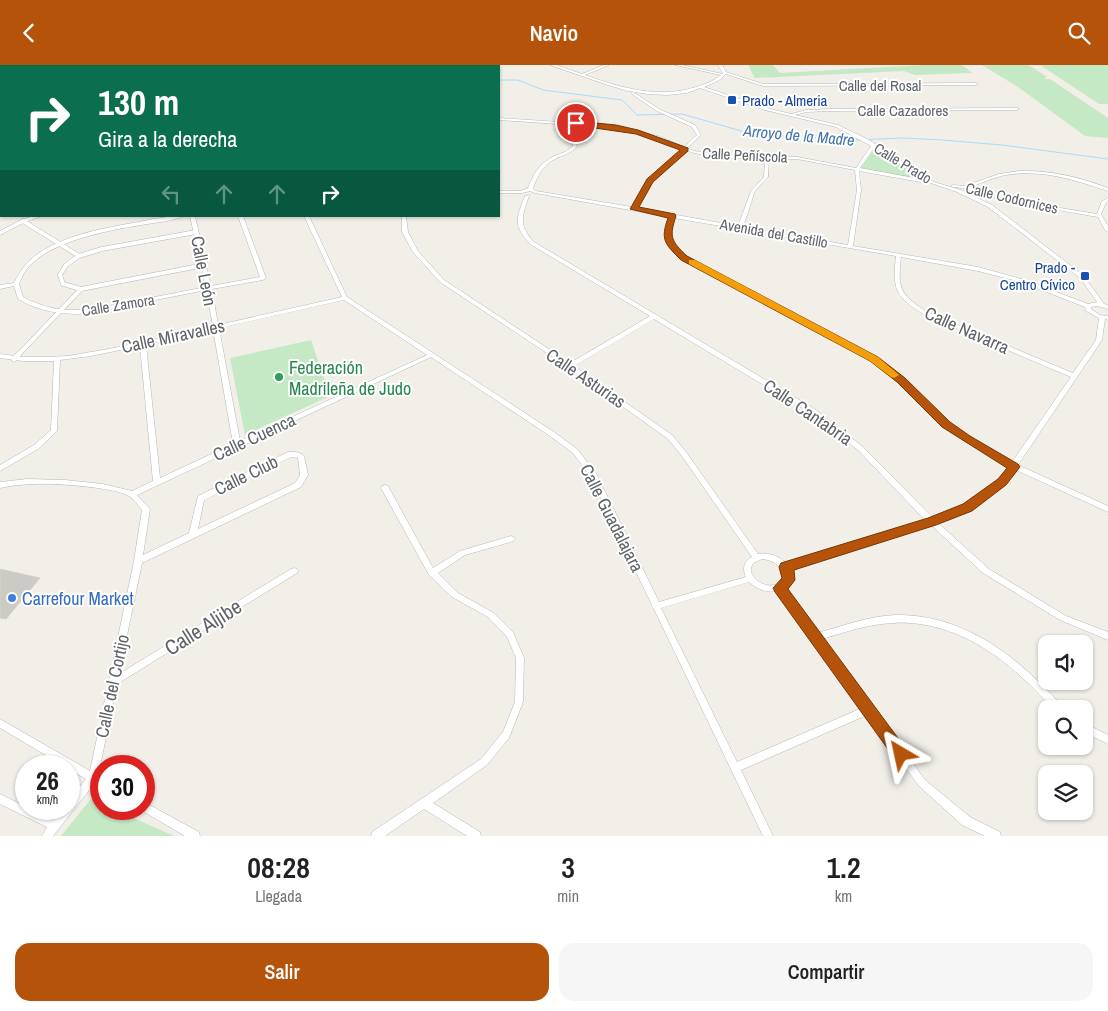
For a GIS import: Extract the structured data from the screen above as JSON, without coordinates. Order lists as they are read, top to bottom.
{
  "streets": {
    "street": [
      "Calle del Rosal",
      "Calle Cazadores",
      "Calle Peñíscola",
      "Calle Prado",
      "Calle Codornices",
      "Avenida del Castillo",
      "Calle León",
      "Calle Zamora",
      "Calle Navarra",
      "Calle Miravalles",
      "Calle Asturias",
      "Calle Cantabria",
      "Calle Cuenca",
      "Calle Club",
      "Calle Guadalajara",
      "Calle Aljibe",
      "Calle del Cortijo"
    ]
  },
  "crossings": [
    ["Calle Cazadores", "Calle Prado"],
    ["Calle Peñíscola", "Calle Prado"],
    ["Calle Prado", "Calle Codornices"],
    ["Avenida del Castillo", "Calle Navarra"],
    ["Avenida del Castillo", "Calle Cantabria"],
    ["Calle León", "Calle Zamora"],
    ["Calle León", "Calle Miravalles"],
    ["Calle León", "Calle Cuenca"],
    ["Calle Miravalles", "Calle Guadalajara"],
    ["Calle Cuenca", "Calle Guadalajara"],
    ["Calle Cuenca", "Calle del Cortijo"],
    ["Calle Club", "Calle del Cortijo"],
    ["Calle Aljibe", "Calle del Cortijo"]
  ],
  "water": ["Arroyo de la Madre"],
  "places": {
    "transit": ["Prado - Almeria", "Prado - Centro Cívico"],
    "other": ["Federación Madrileña de Judo", "Carrefour Market"]
  },
  "page": {
    "header": "Navio",
    "turn": ["130 m", "Gira a la derecha"],
    "speed": "26 km/h",
    "limit": "30",
    "eta": [
      "08:28",
      "Llegada",
      "3",
      "min",
      "1.2",
      "km"
    ],
    "buttons": ["Salir", "Compartir"]
  }
}
